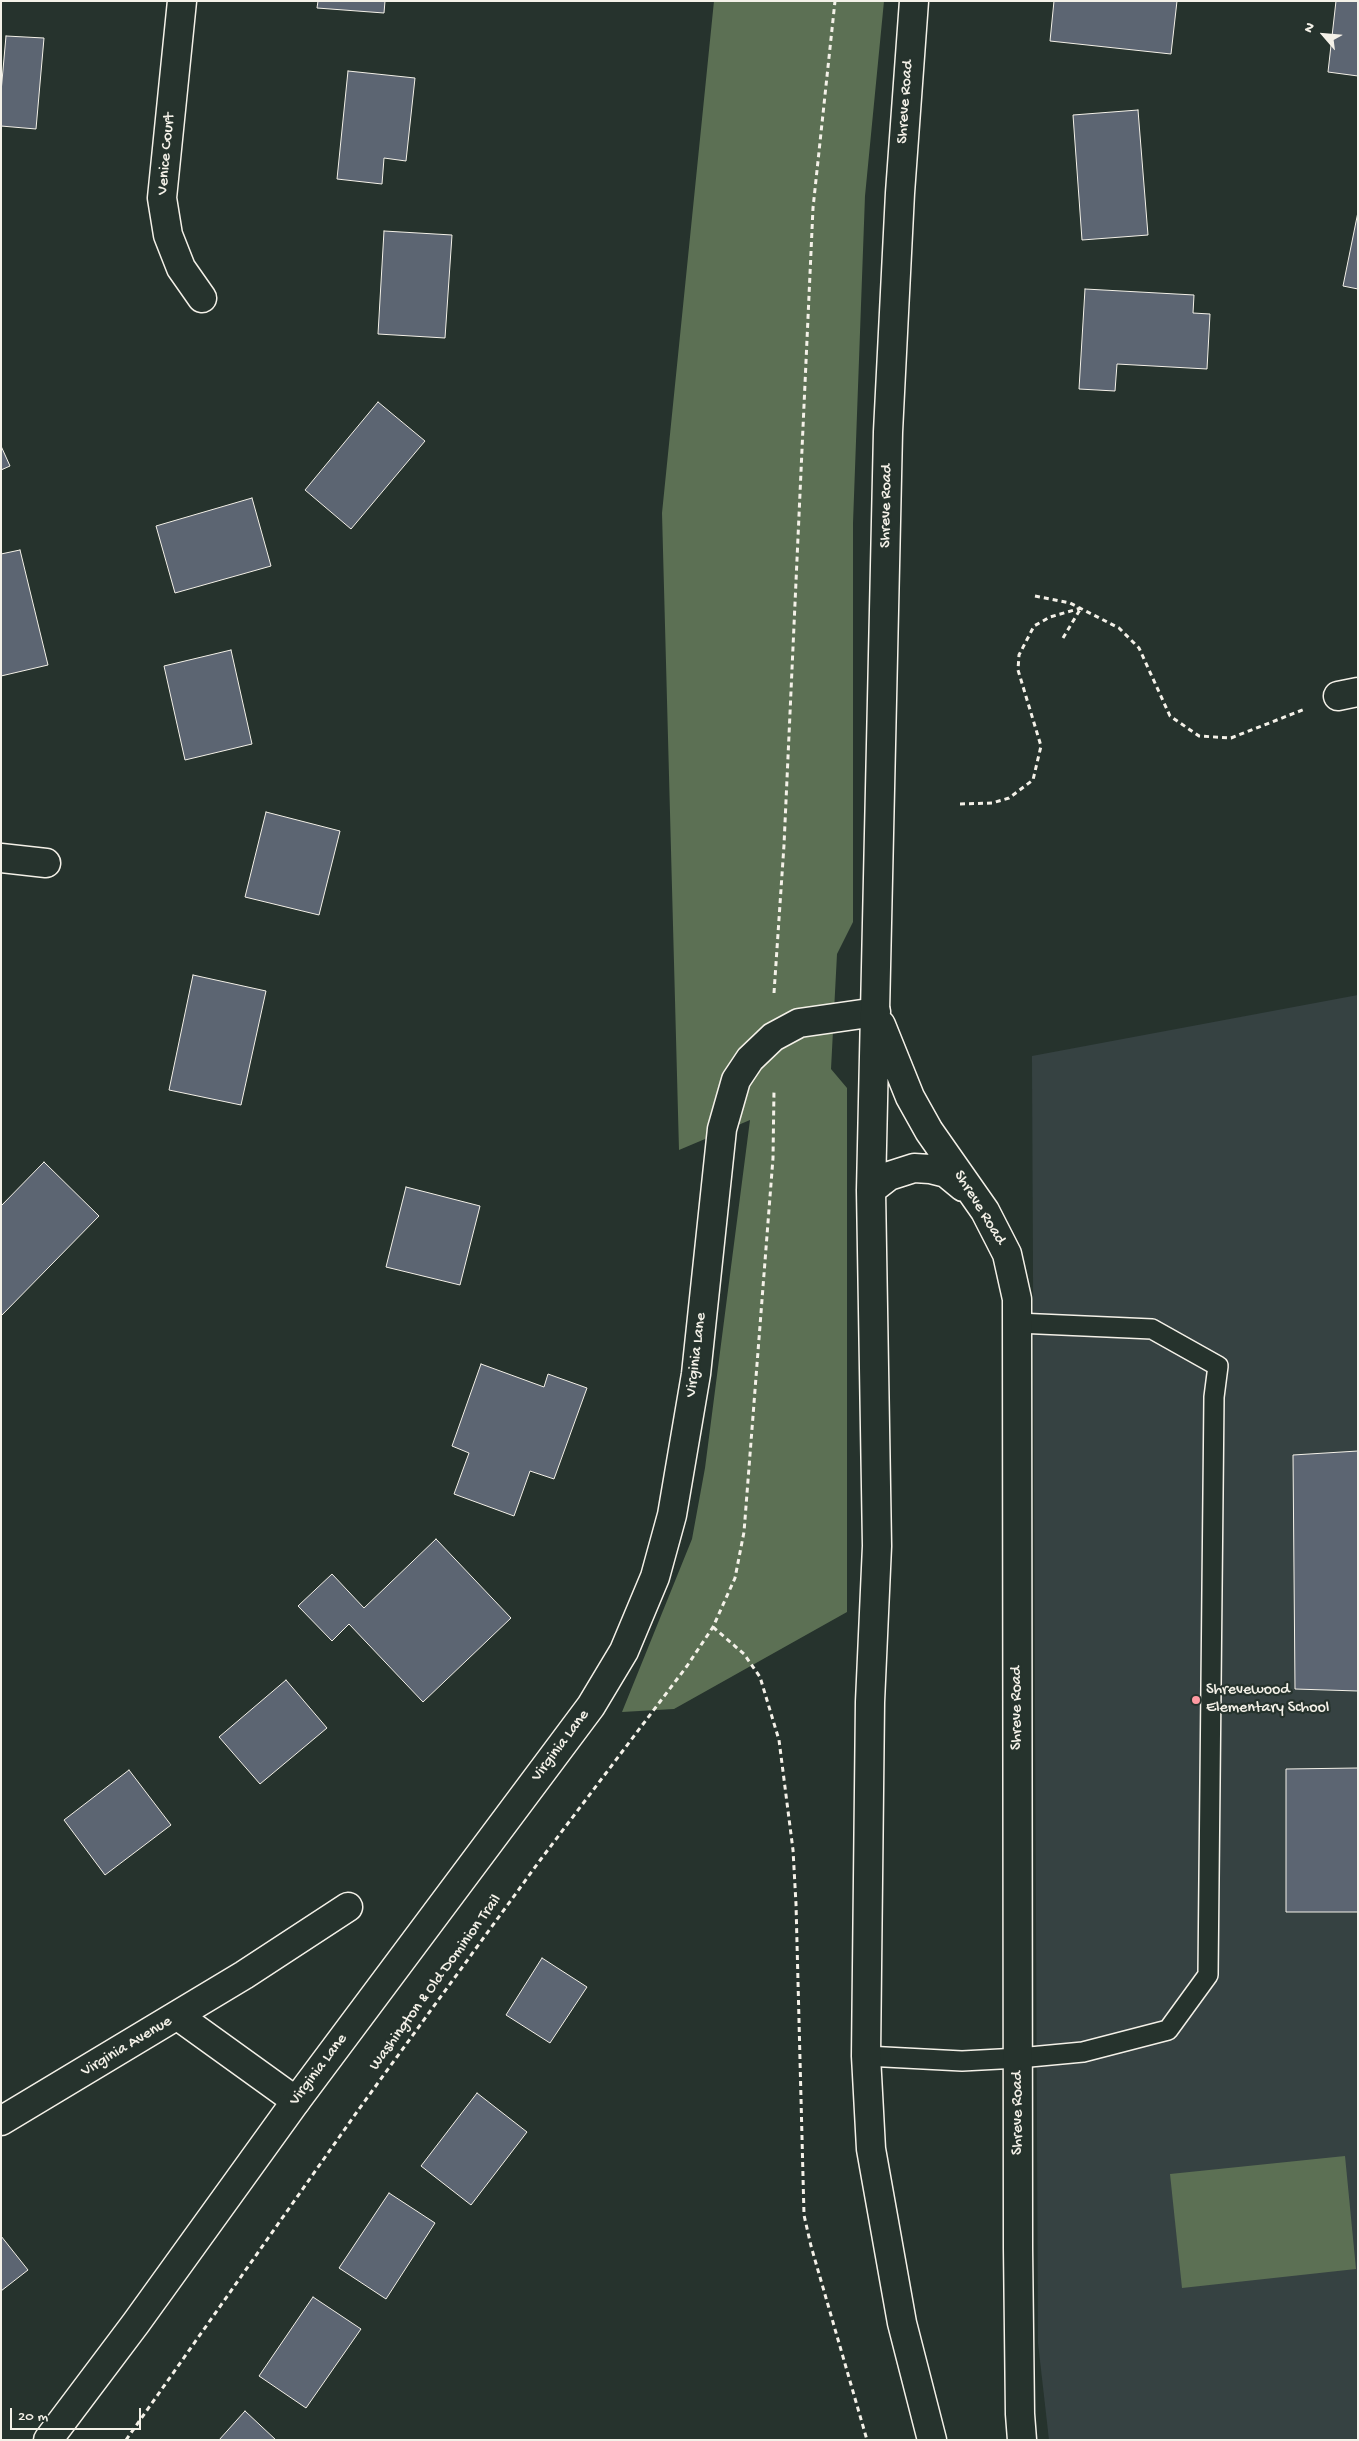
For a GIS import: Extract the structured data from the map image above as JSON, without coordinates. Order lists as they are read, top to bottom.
{
  "streets": {
    "main road": [
      "Shreve Road",
      "Venice Court",
      "Virginia Lane",
      "Virginia Avenue"
    ],
    "path": ["Washington & Old Dominion Trail"]
  },
  "crossings": [
    ["Shreve Road", "Virginia Lane"],
    ["Virginia Lane", "Washington & Old Dominion Trail"],
    ["Virginia Lane", "Virginia Avenue"]
  ],
  "places": ["Shrevewood Elementary School"],
  "scale_bar": "20 m",
  "north": "top left"
}
